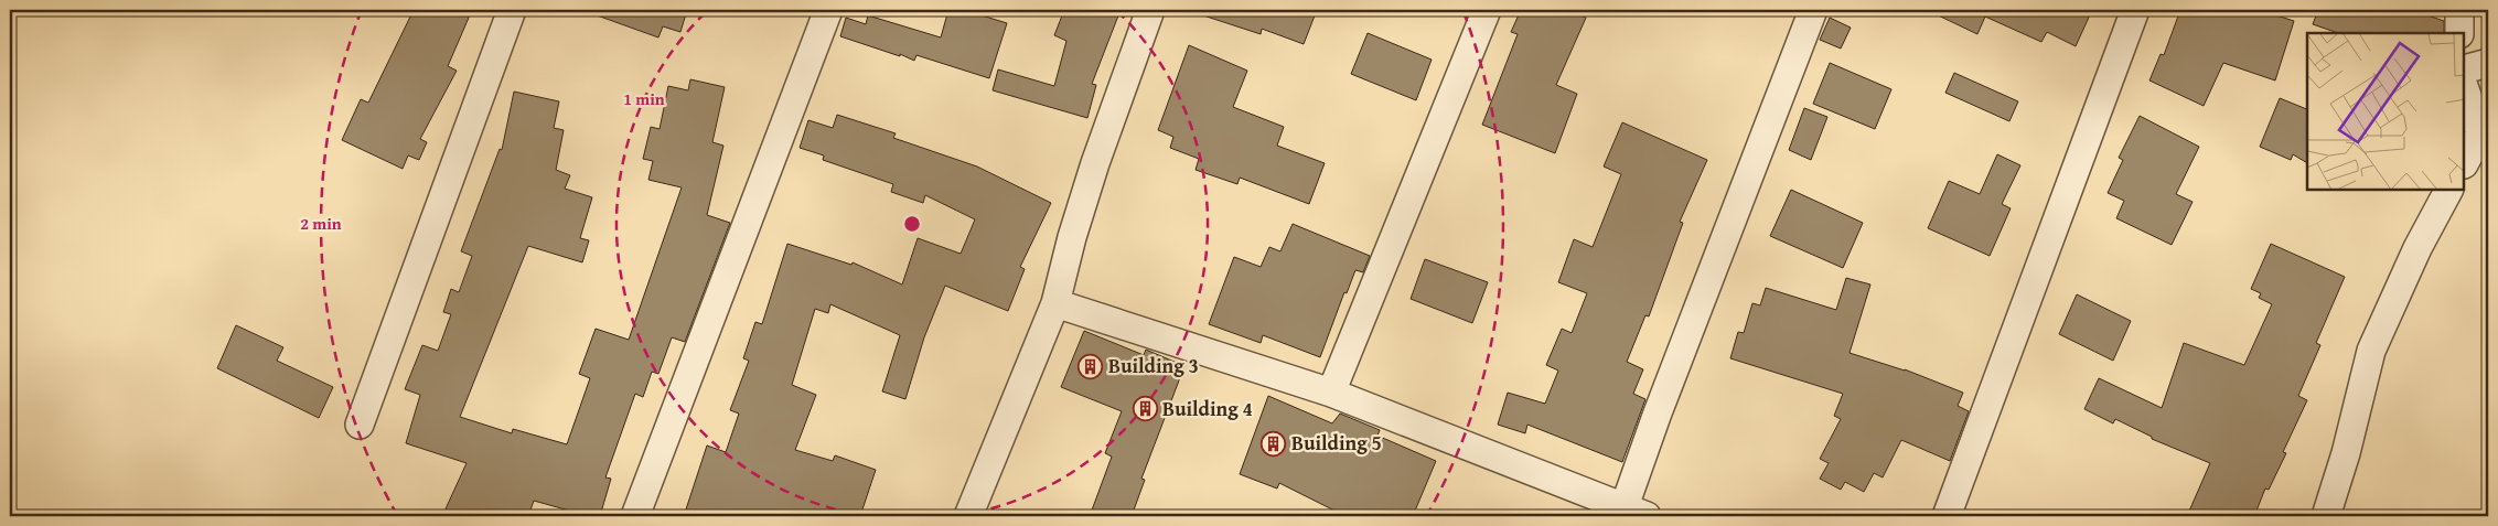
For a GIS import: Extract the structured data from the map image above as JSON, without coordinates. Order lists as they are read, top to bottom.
{
  "places": {
    "building": ["Building 3", "Building 4", "Building 5"]
  },
  "rings": ["1 min", "2 min"]
}
